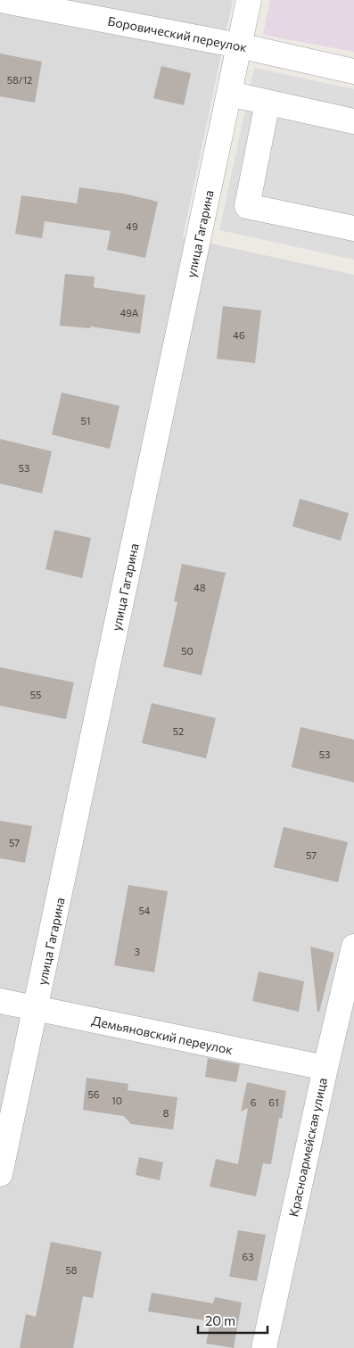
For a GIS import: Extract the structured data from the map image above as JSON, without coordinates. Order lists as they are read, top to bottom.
{
  "streets": {
    "street": [
      "Боровический переулок",
      "улица Гагарина",
      "Демьяновский переулок",
      "Красноармейская улица"
    ]
  },
  "crossings": [
    ["Боровический переулок", "улица Гагарина"],
    ["улица Гагарина", "Демьяновский переулок"],
    ["Демьяновский переулок", "Красноармейская улица"]
  ],
  "house_numbers": [
    "58/12",
    "49",
    "49А",
    "46",
    "51",
    "53",
    "48",
    "50",
    "55",
    "52",
    "53",
    "57",
    "57",
    "54",
    "3",
    "56",
    "10",
    "6",
    "61",
    "8",
    "63",
    "58"
  ],
  "scale_bar": "20 m"
}
